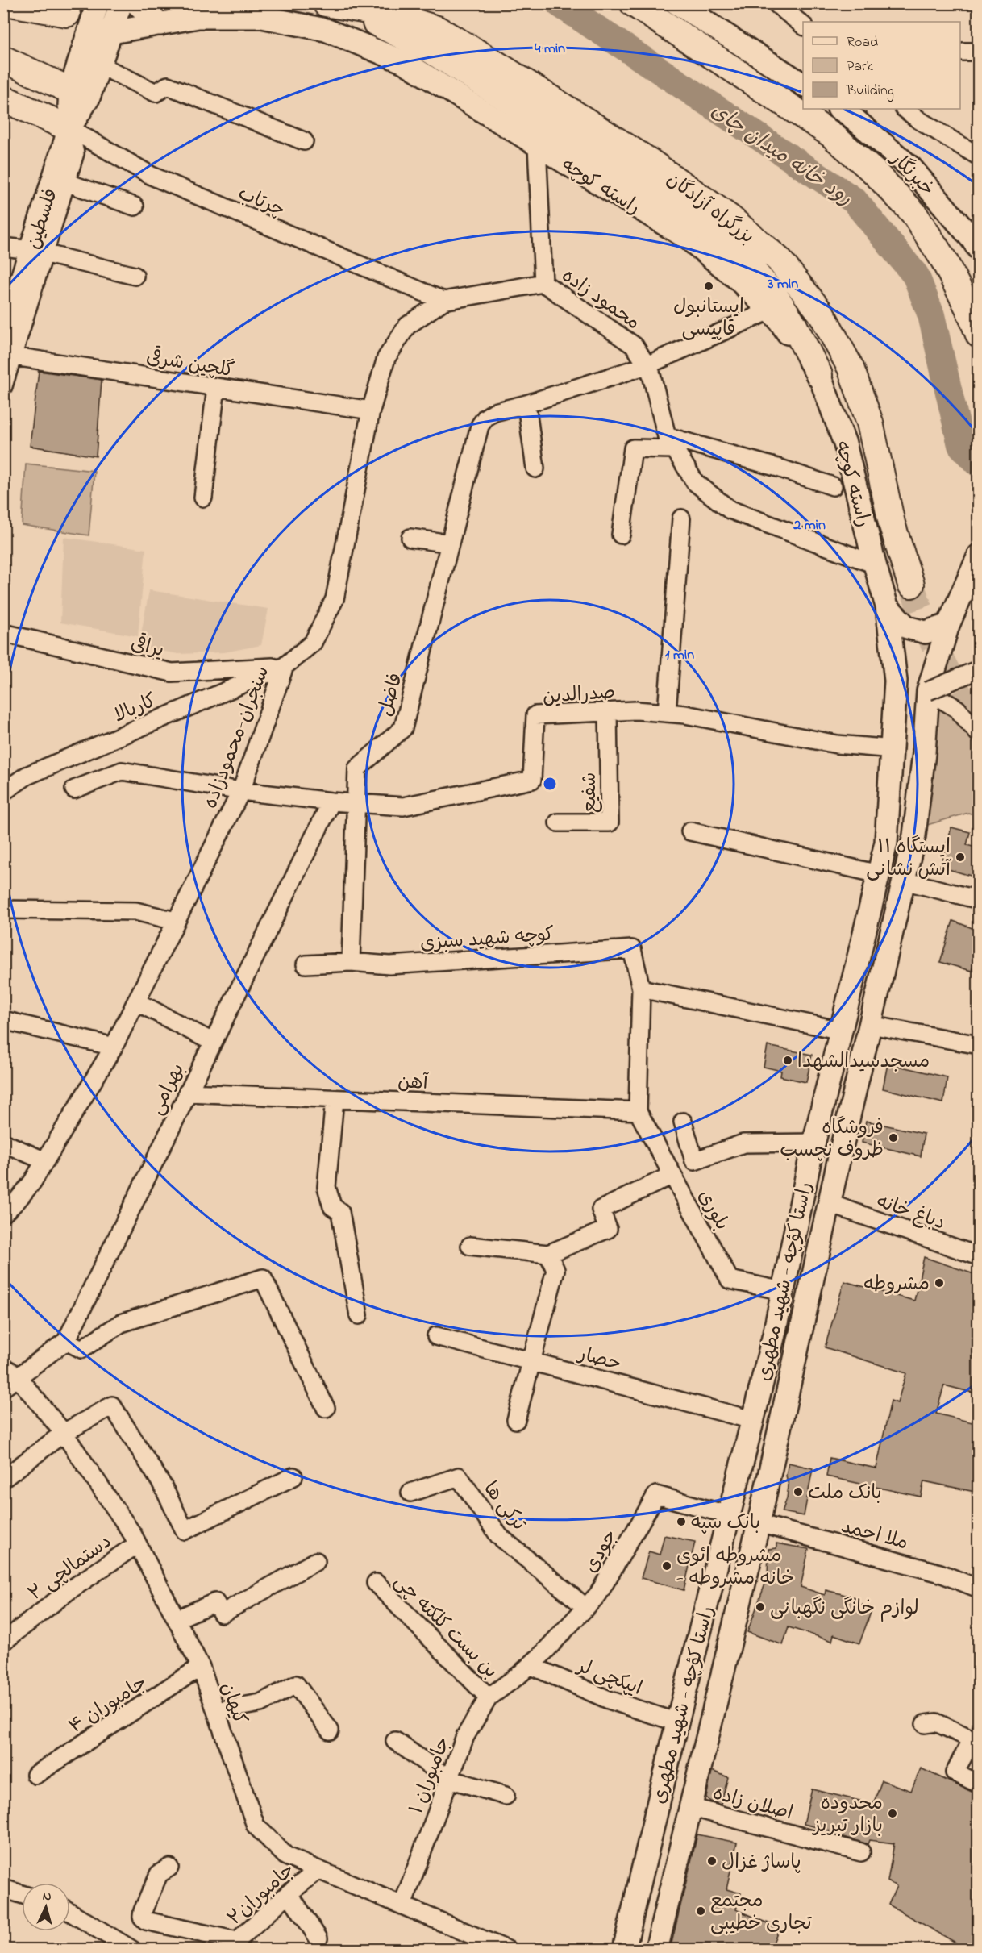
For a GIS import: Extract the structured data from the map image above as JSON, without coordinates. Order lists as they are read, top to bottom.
{
  "streets": {
    "highway": ["بزرگراه آزادگان"],
    "main road": [
      "خبرنگار",
      "راسته کوچه",
      "فلسطین",
      "راستا کؤچه - شهید مطهری"
    ],
    "street": [
      "چرتاب",
      "محمود زاده",
      "گلچین شرقی",
      "یراقی",
      "صدرالدین",
      "فاضل",
      "کاربالا",
      "سنجران-محمودزاده",
      "شفیع",
      "کوچه شهید سبزی",
      "آهن",
      "بهرامی",
      "بلوری",
      "دباغ خانه",
      "حصار",
      "ترکی ها",
      "ملا احمد",
      "جودی",
      "دستمالچی ۲",
      "بن بست کلکته چی",
      "ایپکچی لر",
      "کیهان",
      "جامبوران ۴",
      "جامبوران ۱",
      "اصلان زاده",
      "جامبوران۲"
    ]
  },
  "crossings": [
    ["راسته کوچه", "محمود زاده"],
    ["راسته کوچه", "راستا کؤچه - شهید مطهری"],
    ["چرتاب", "فلسطین"],
    ["چرتاب", "سنجران-محمودزاده"],
    ["محمود زاده", "سنجران-محمودزاده"],
    ["گلچین شرقی", "سنجران-محمودزاده"],
    ["یراقی", "کاربالا"],
    ["یراقی", "سنجران-محمودزاده"],
    ["صدرالدین", "فاضل"],
    ["صدرالدین", "سنجران-محمودزاده"],
    ["صدرالدین", "شفیع"],
    ["صدرالدین", "بهرامی"],
    ["صدرالدین", "راستا کؤچه - شهید مطهری"],
    ["فاضل", "کوچه شهید سبزی"],
    ["کاربالا", "سنجران-محمودزاده"],
    ["کوچه شهید سبزی", "آهن"],
    ["کوچه شهید سبزی", "بلوری"],
    ["آهن", "بهرامی"],
    ["آهن", "بلوری"],
    ["بهرامی", "کیهان"],
    ["بلوری", "راستا کؤچه - شهید مطهری"],
    ["دباغ خانه", "راستا کؤچه - شهید مطهری"],
    ["راستا کؤچه - شهید مطهری", "حصار"],
    ["راستا کؤچه - شهید مطهری", "ملا احمد"],
    ["راستا کؤچه - شهید مطهری", "جودی"],
    ["راستا کؤچه - شهید مطهری", "ایپکچی لر"],
    ["راستا کؤچه - شهید مطهری", "اصلان زاده"],
    ["ترکی ها", "جودی"],
    ["جودی", "ایپکچی لر"],
    ["جودی", "جامبوران ۱"],
    ["دستمالچی ۲", "کیهان"],
    ["بن بست کلکته چی", "جامبوران ۱"],
    ["ایپکچی لر", "جامبوران ۱"],
    ["کیهان", "جامبوران ۴"],
    ["کیهان", "جامبوران ۱"],
    ["کیهان", "جامبوران۲"]
  ],
  "water": ["رود خانه میدان چای"],
  "places": [
    "ایستانبول قاپیسی",
    "ایستگاه ۱۱ آتش نشانی",
    "مسجدسیدالشهدا",
    "فروشگاه ظروف نچسب",
    "مشروطه",
    "بانک ملت",
    "بانک سپه",
    "مشروطه ائوی - خانه مشروطه",
    "لوازم خانگی نگهبانی",
    "محدوده بازار تبریز",
    "پاساژ غزال",
    "مجتمع تجاری خطیبی"
  ],
  "legend": ["Road", "Park", "Building"],
  "north": "top",
  "rings": [
    "4 min",
    "3 min",
    "2 min",
    "1 min"
  ]
}
